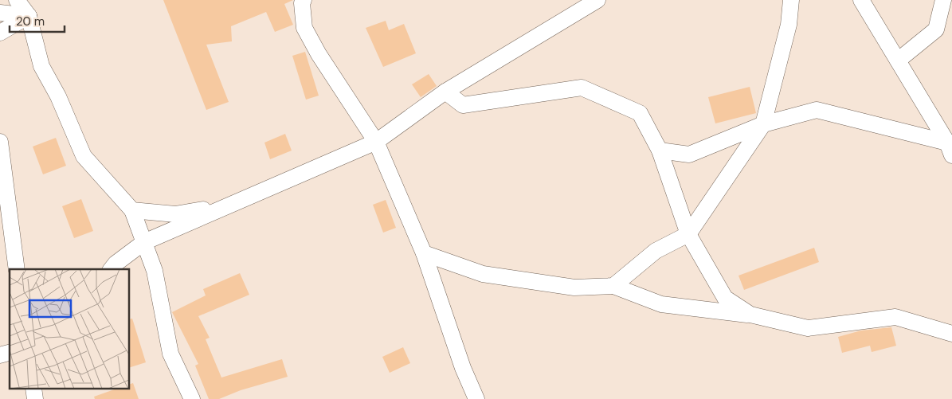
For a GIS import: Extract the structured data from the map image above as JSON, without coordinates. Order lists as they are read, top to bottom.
{
  "scale_bar": "20 m"
}
